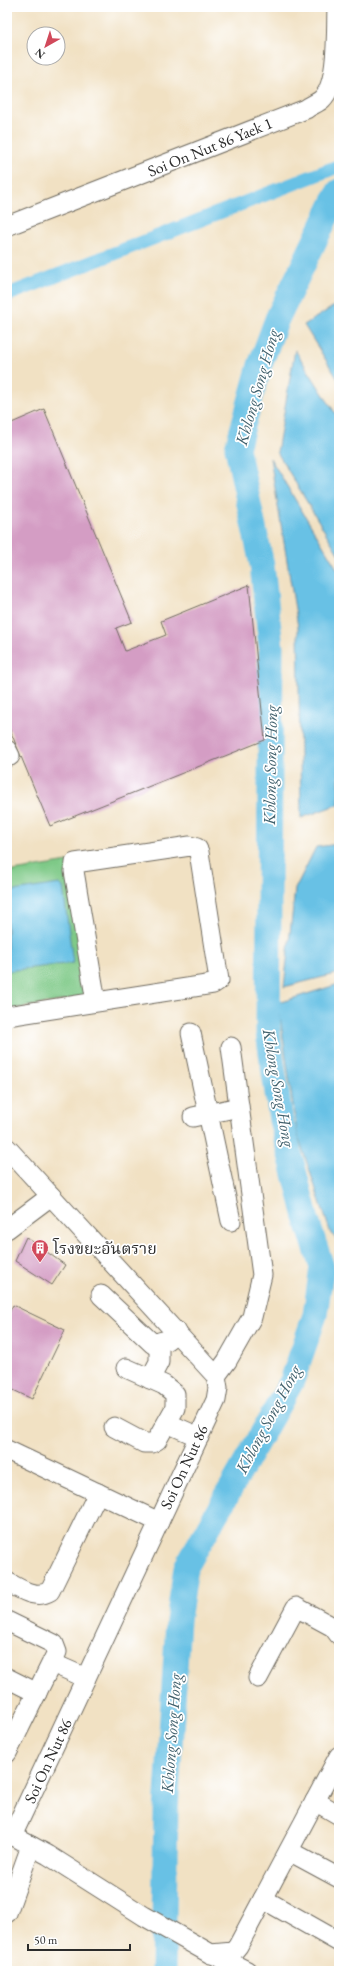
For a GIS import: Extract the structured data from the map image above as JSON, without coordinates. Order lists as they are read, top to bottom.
{
  "streets": {
    "street": ["Soi On Nut 86 Yaek 1", "Soi On Nut 86"]
  },
  "water": ["Khlong Song Hong"],
  "places": {
    "building": ["โรงขยะอันตราย"]
  },
  "scale_bar": "50 m",
  "north": "bottom left"
}
